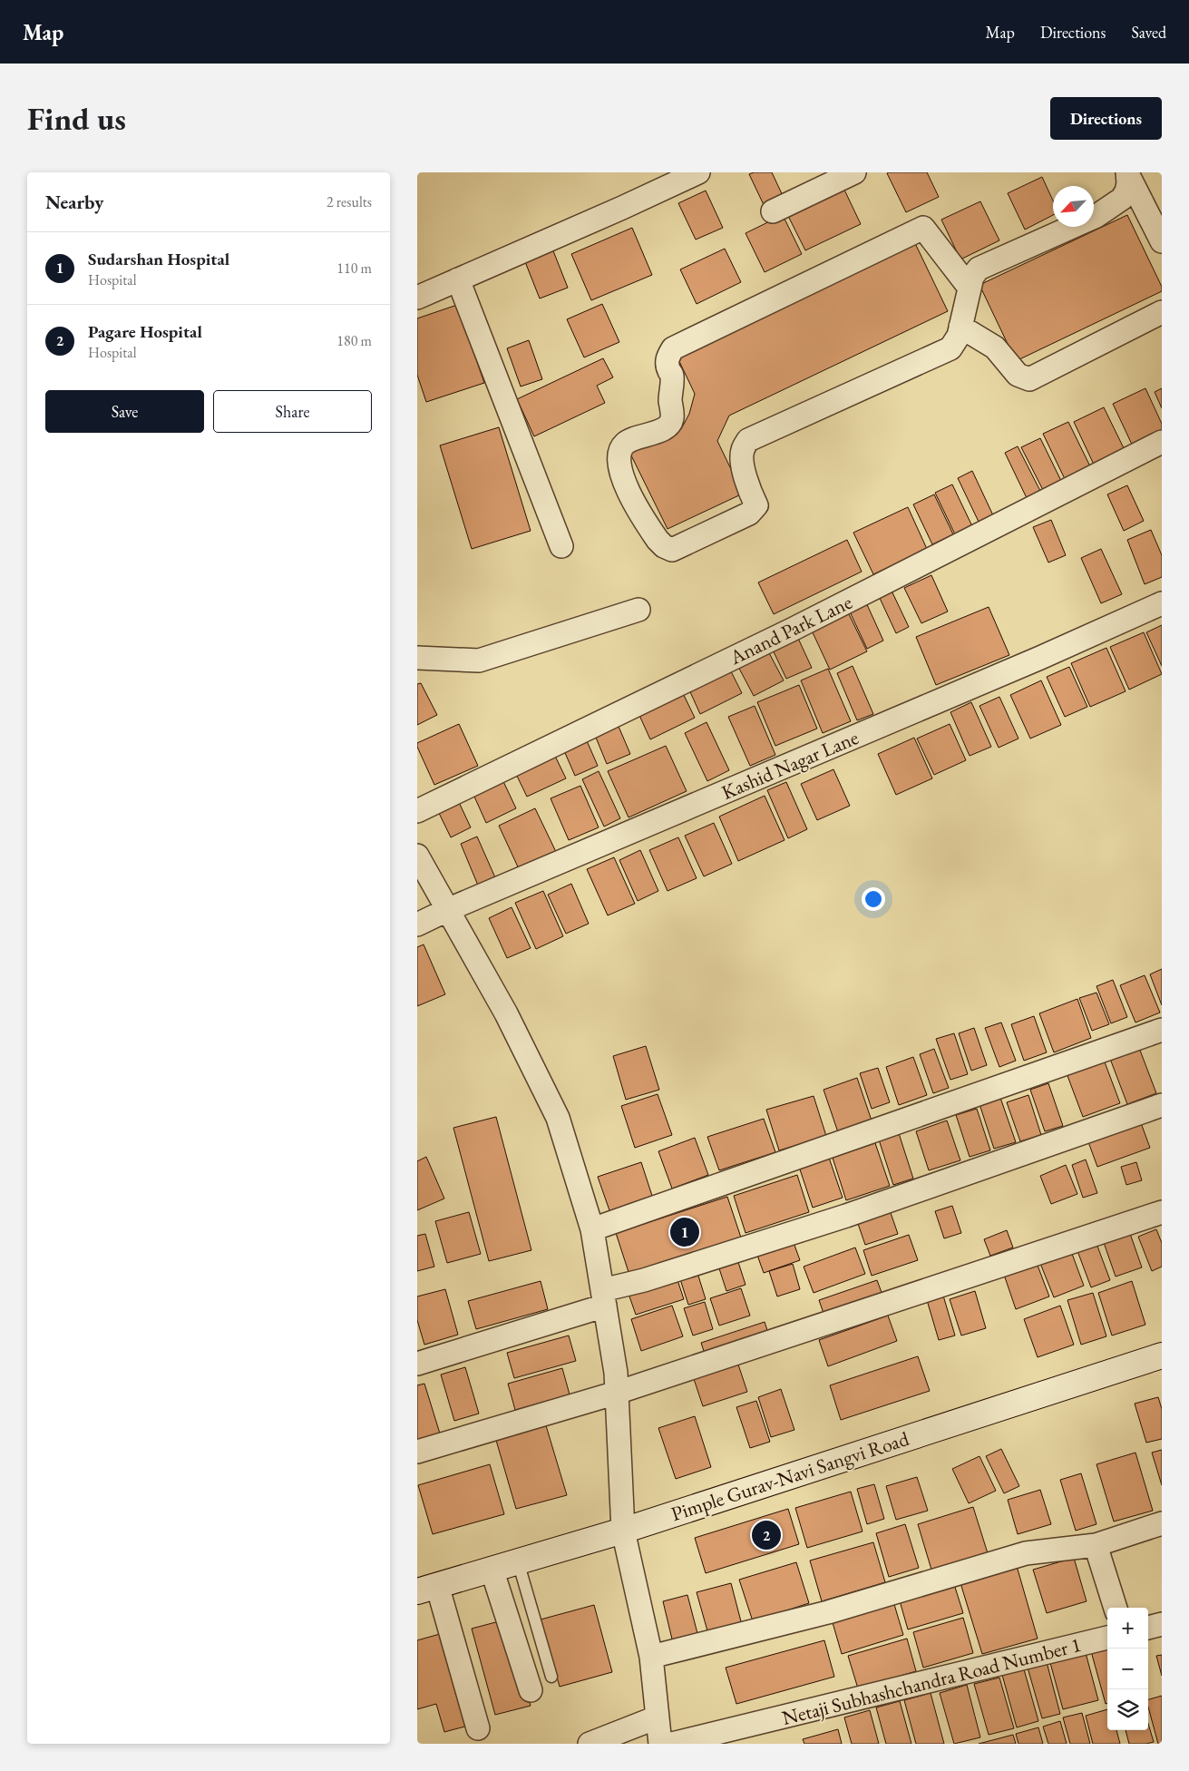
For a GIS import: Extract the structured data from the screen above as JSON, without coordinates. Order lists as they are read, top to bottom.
{
  "streets": {
    "street": [
      "Anand Park Lane",
      "Kashid Nagar Lane",
      "Pimple Gurav-Navi Sangvi Road",
      "Netaji Subhashchandra Road Number 1"
    ]
  },
  "north": "bottom left",
  "page": {
    "header": "Map",
    "nav": ["Map", "Directions", "Saved"],
    "buttons": [
      "Directions",
      ["Save", "Share"]
    ],
    "title": "Find us",
    "heading": ["Nearby", "2 results"],
    "list": [
      {
        "mark": "1",
        "name": "Sudarshan Hospital",
        "note": "Hospital",
        "value": "110 m"
      },
      {
        "mark": "2",
        "name": "Pagare Hospital",
        "note": "Hospital",
        "value": "180 m"
      }
    ],
    "pins": ["1", "2"],
    "map_buttons": ["+", "−"]
  }
}
